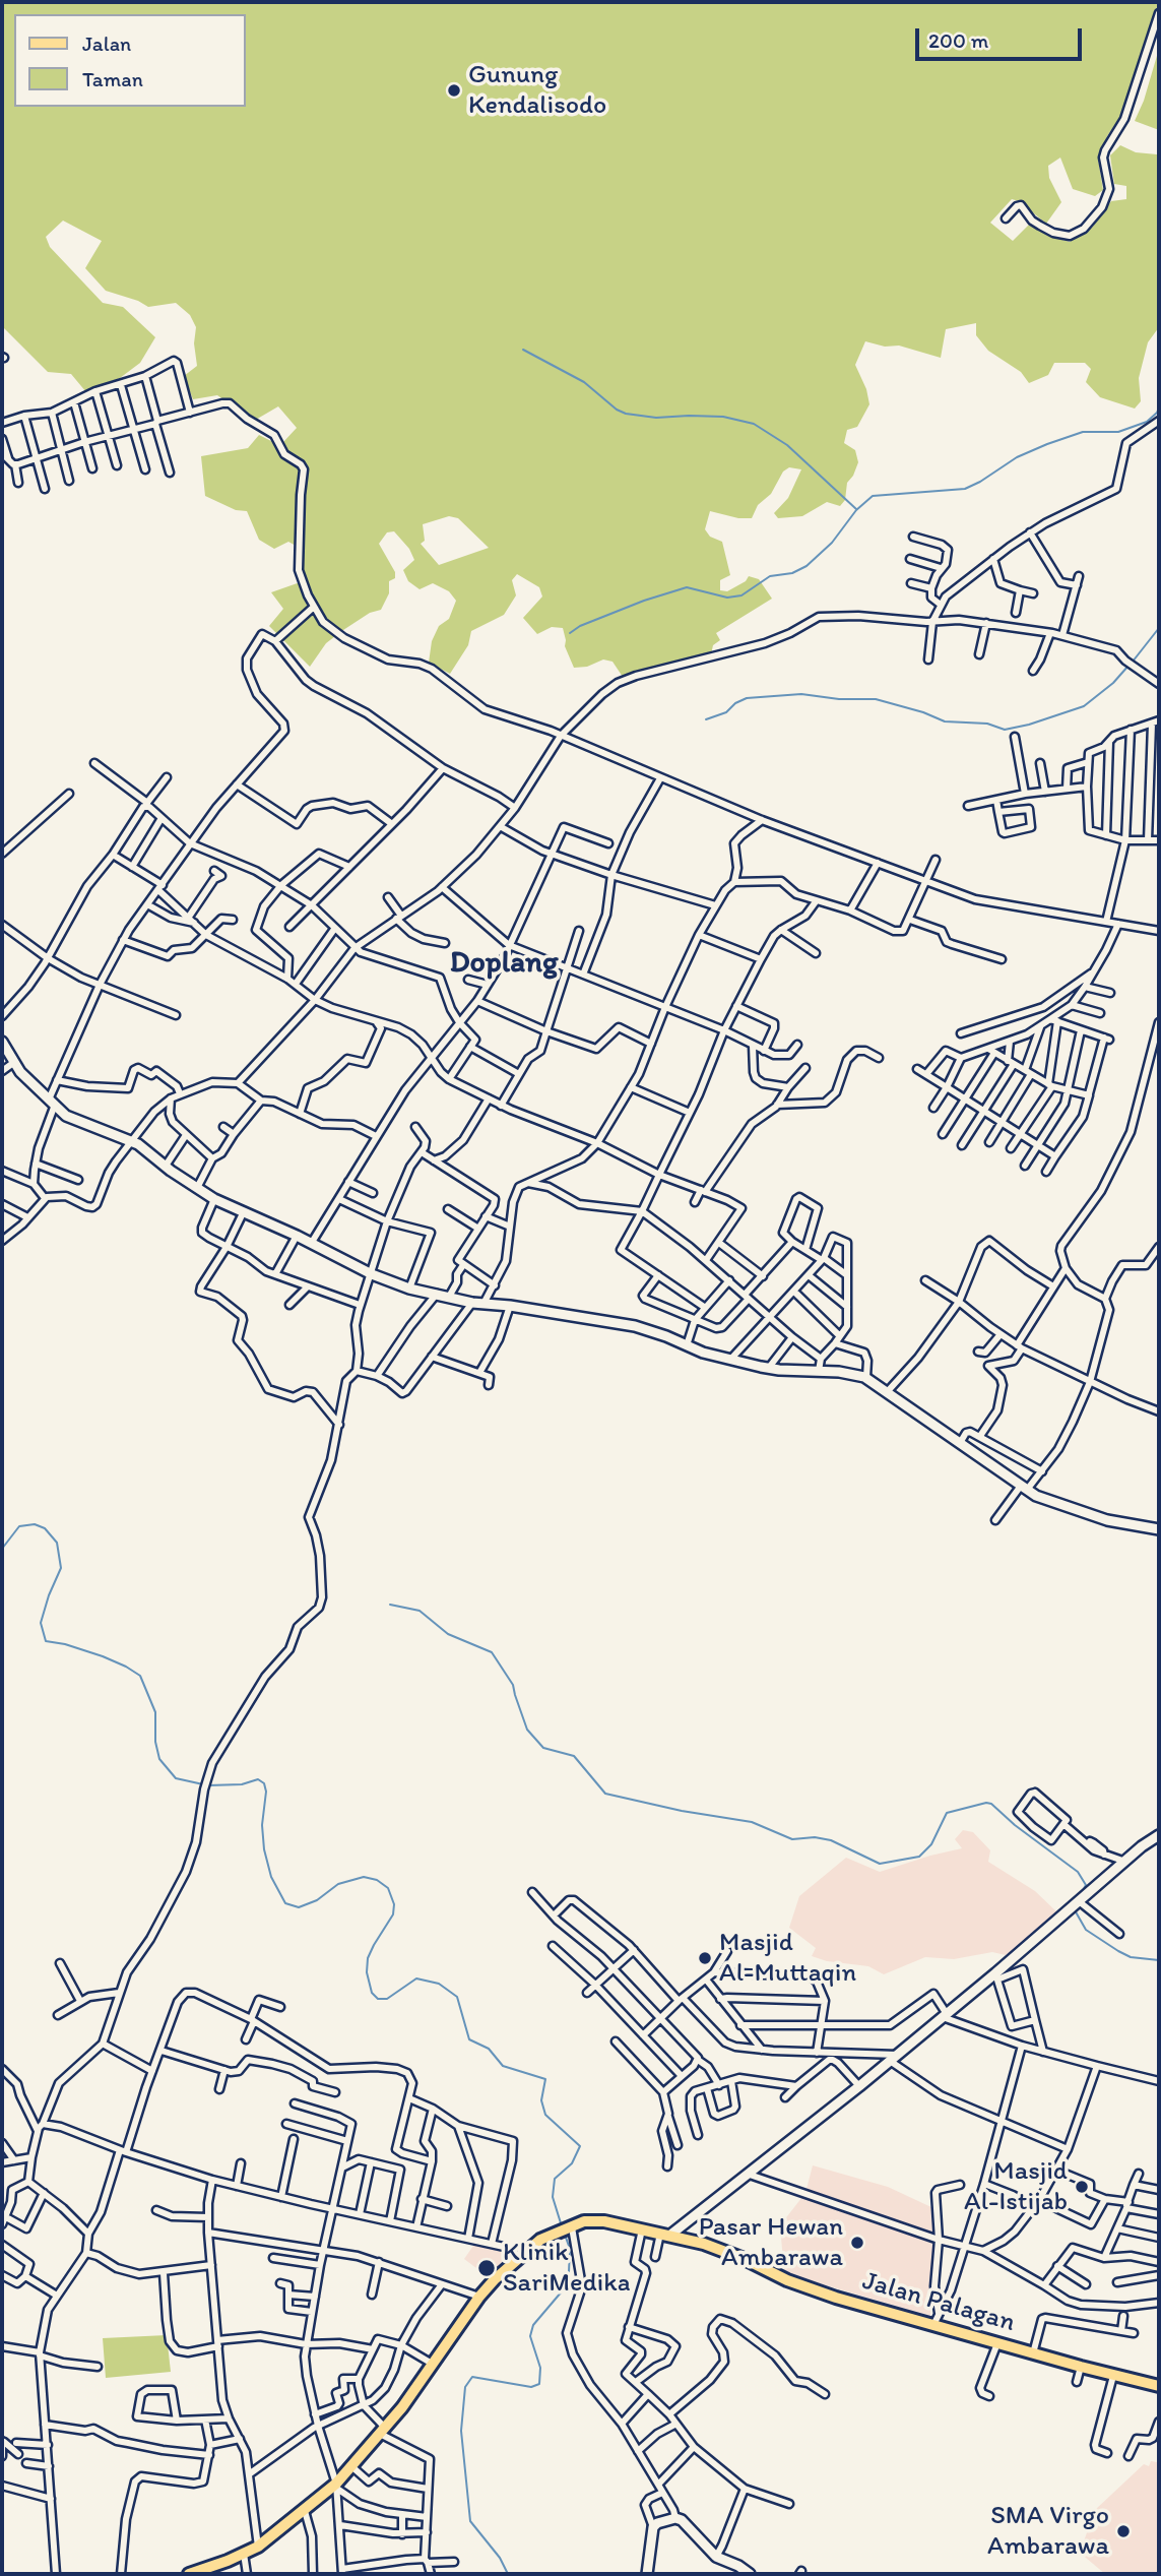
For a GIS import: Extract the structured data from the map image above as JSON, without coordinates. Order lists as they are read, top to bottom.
{
  "streets": {
    "main road": ["Jalan Palagan"]
  },
  "districts": ["Doplang"],
  "places": [
    "Gunung Kendalisodo",
    "Masjid Al-Muttaqin",
    "Masjid Al-Istijab",
    "Pasar Hewan Ambarawa",
    "Klinik SariMedika",
    "SMA Virgo Ambarawa"
  ],
  "legend": ["Jalan", "Taman"],
  "scale_bar": "200 m"
}
